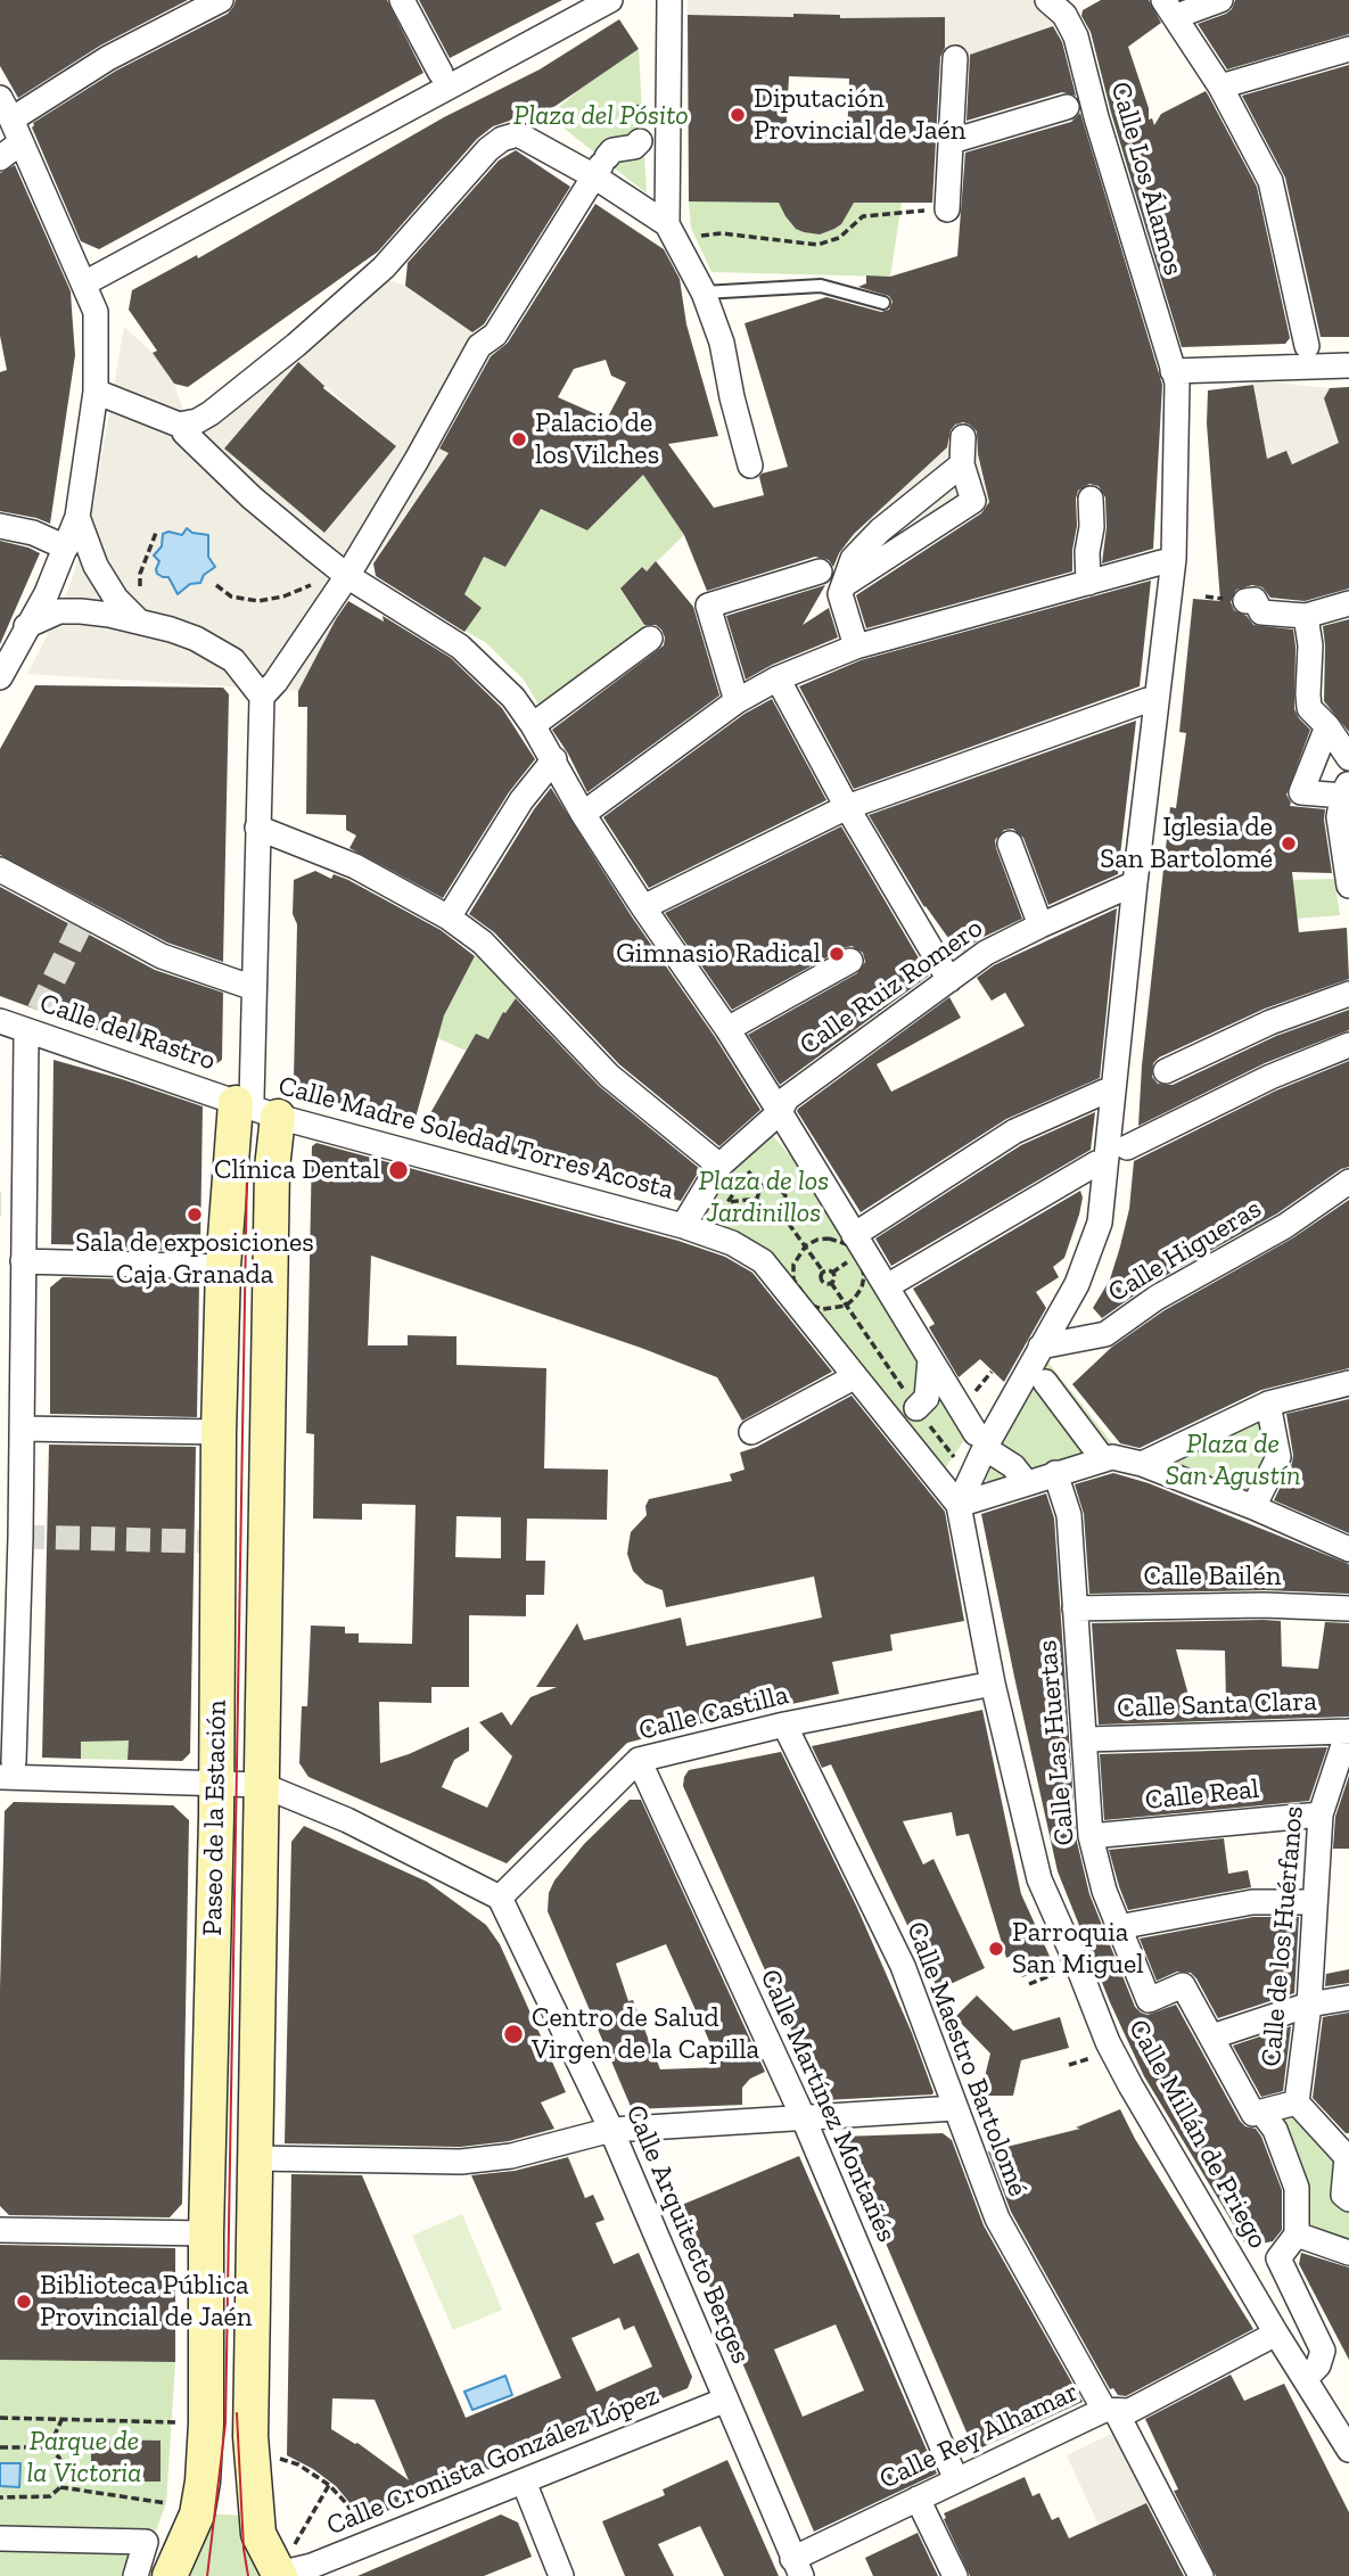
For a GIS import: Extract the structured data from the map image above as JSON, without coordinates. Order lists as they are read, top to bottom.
{
  "streets": {
    "main road": ["Paseo de la Estación"],
    "street": [
      "Calle Los Álamos",
      "Calle Ruiz Romero",
      "Calle del Rastro",
      "Calle Madre Soledad Torres Acosta",
      "Calle Higueras",
      "Calle Bailén",
      "Calle Santa Clara",
      "Calle Castilla",
      "Calle Las Huertas",
      "Calle Real",
      "Calle de los Huérfanos",
      "Calle Maestro Bartolomé",
      "Calle Martínez Montañés",
      "Calle Millán de Priego",
      "Calle Arquitecto Berges",
      "Calle Rey Alhamar",
      "Calle Cronista González López"
    ]
  },
  "crossings": [
    ["Calle Los Álamos", "Calle Ruiz Romero"],
    ["Calle Los Álamos", "Calle Madre Soledad Torres Acosta"],
    ["Calle Los Álamos", "Calle Higueras"],
    ["Calle Los Álamos", "Calle Millán de Priego"],
    ["Calle Ruiz Romero", "Calle Madre Soledad Torres Acosta"],
    ["Calle del Rastro", "Calle Madre Soledad Torres Acosta"],
    ["Calle del Rastro", "Paseo de la Estación"],
    ["Calle Madre Soledad Torres Acosta", "Paseo de la Estación"],
    ["Calle Madre Soledad Torres Acosta", "Calle Millán de Priego"],
    ["Calle Bailén", "Calle Las Huertas"],
    ["Calle Santa Clara", "Calle Las Huertas"],
    ["Calle Santa Clara", "Calle de los Huérfanos"],
    ["Calle Castilla", "Calle Maestro Bartolomé"],
    ["Calle Castilla", "Calle Martínez Montañés"],
    ["Calle Castilla", "Calle Millán de Priego"],
    ["Calle Castilla", "Calle Arquitecto Berges"],
    ["Calle Las Huertas", "Calle Real"],
    ["Calle Real", "Calle de los Huérfanos"],
    ["Paseo de la Estación", "Calle Cronista González López"],
    ["Calle Maestro Bartolomé", "Calle Rey Alhamar"],
    ["Calle Martínez Montañés", "Calle Rey Alhamar"],
    ["Calle Millán de Priego", "Calle Rey Alhamar"],
    ["Calle Arquitecto Berges", "Calle Rey Alhamar"],
    ["Calle Arquitecto Berges", "Calle Cronista González López"]
  ],
  "parks": [
    "Plaza del Pósito",
    "Plaza de los Jardinillos",
    "Plaza de San Agustín",
    "Parque de la Victoria"
  ],
  "places": [
    "Diputación Provincial de Jaén",
    "Palacio de los Vilches",
    "Iglesia de San Bartolomé",
    "Gimnasio Radical",
    "Clínica Dental",
    "Sala de exposiciones Caja Granada",
    "Parroquia San Miguel",
    "Centro de Salud Virgen de la Capilla",
    "Biblioteca Pública Provincial de Jaén"
  ]
}
